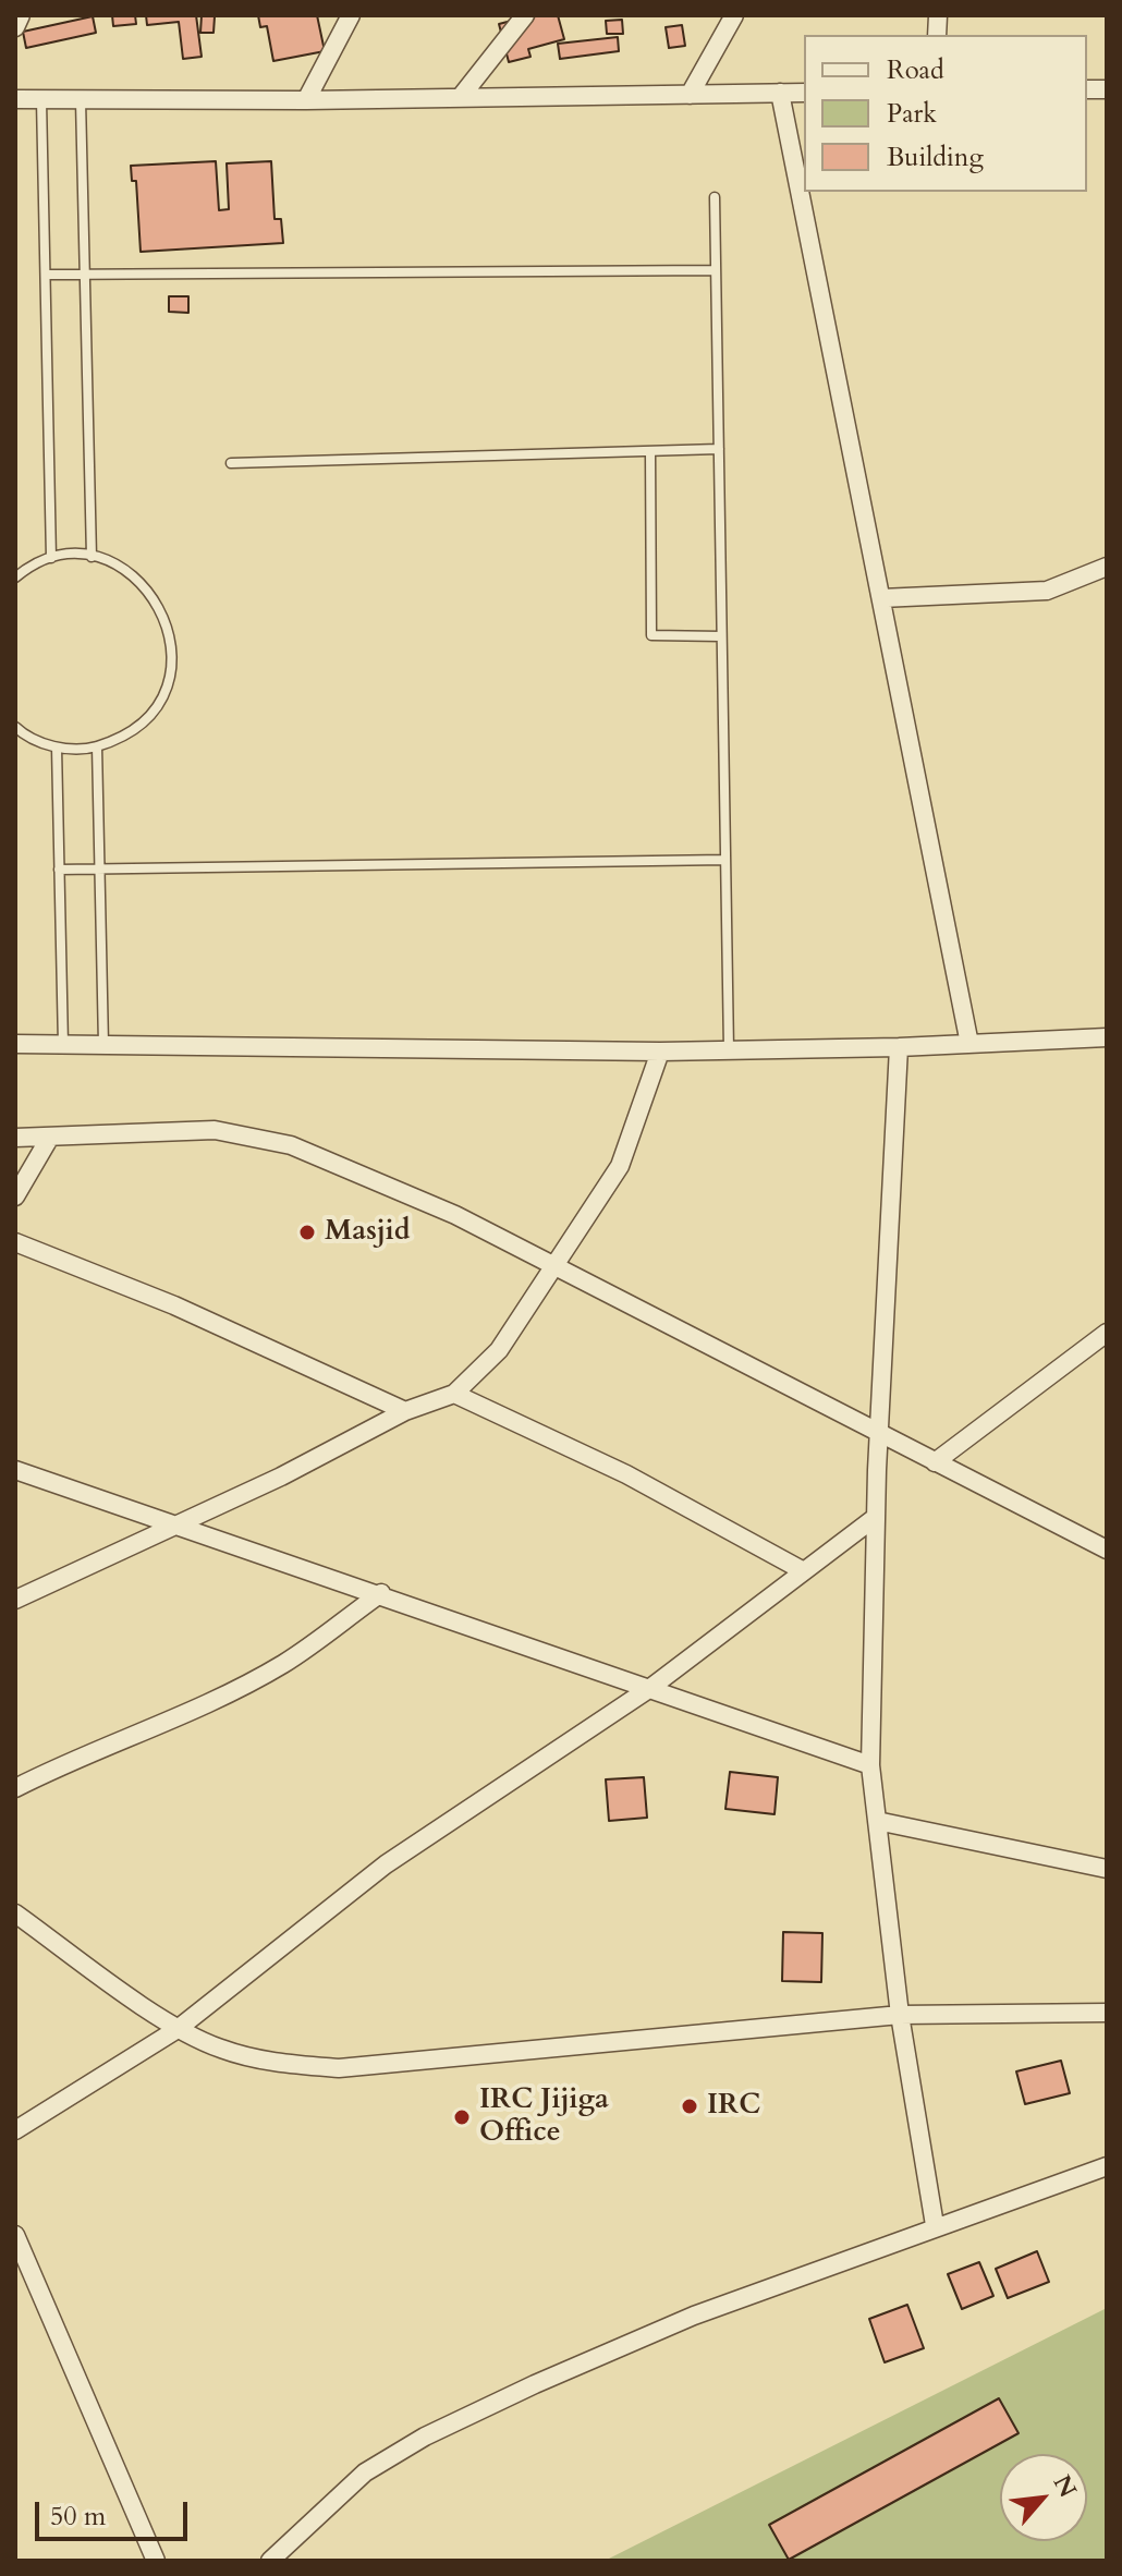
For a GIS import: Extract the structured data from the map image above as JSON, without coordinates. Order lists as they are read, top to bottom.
{
  "places": ["Masjid", "IRC", "IRC Jijiga Office"],
  "legend": ["Road", "Park", "Building"],
  "scale_bar": "50 m",
  "north": "top right"
}
